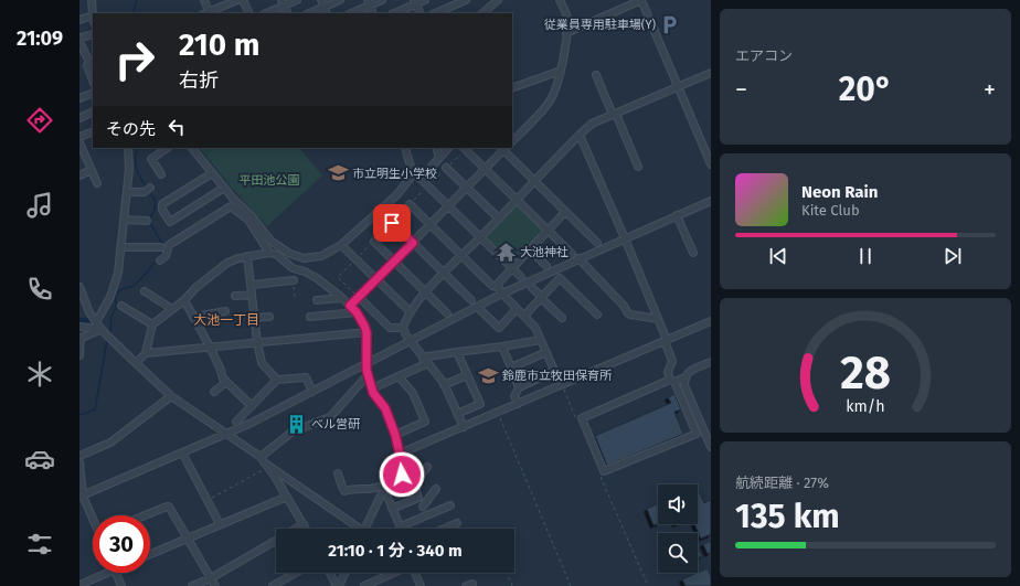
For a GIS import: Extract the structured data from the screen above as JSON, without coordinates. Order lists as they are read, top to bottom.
{
  "districts": ["大池一丁目"],
  "parks": ["平田池公園"],
  "places": {
    "parking": ["従業員専用駐車場(Y)"],
    "school or university": ["市立明生小学校", "鈴鹿市立牧田保育所"],
    "temple": ["大池神社"],
    "building": ["べル営研"]
  },
  "page": {
    "tabs": "21:09",
    "tile": [
      "エアコン",
      ["航続距離 · 27%", "135 km"]
    ],
    "turn": ["210 m", "右折"],
    "heat": ["−", "20°", "+"],
    "then": "その先",
    "song": ["Neon Rain", "Kite Club"],
    "limit": "30",
    "trip": "21:10 · 1 分 · 340 m",
    "gauge": ["28", "km/h"]
  }
}
